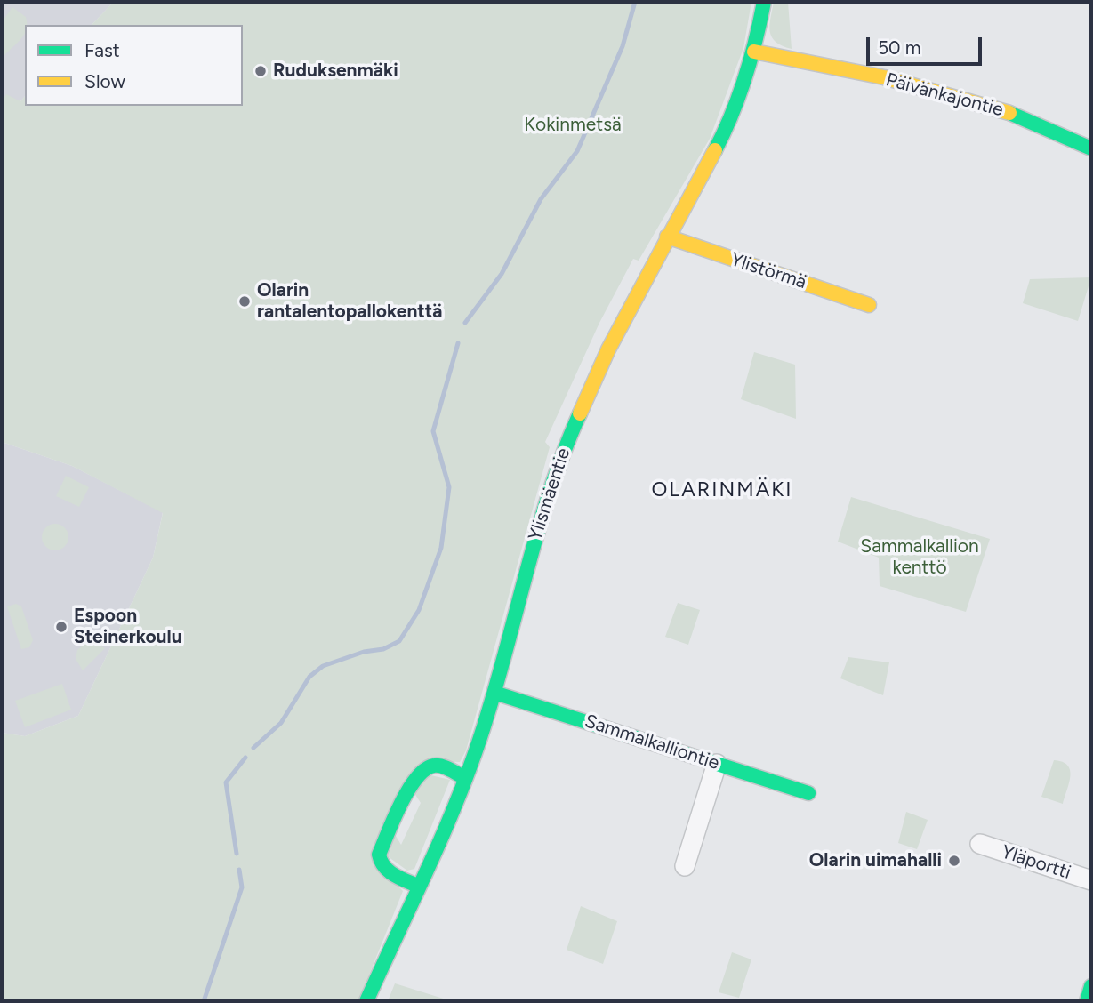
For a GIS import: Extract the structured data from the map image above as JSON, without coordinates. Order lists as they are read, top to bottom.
{
  "streets": {
    "street": [
      "Päivänkajontie",
      "Ylistörmä",
      "Ylismäentie",
      "Sammalkalliontie",
      "Yläportti"
    ]
  },
  "crossings": [
    ["Päivänkajontie", "Ylismäentie"],
    ["Ylistörmä", "Ylismäentie"],
    ["Ylismäentie", "Sammalkalliontie"]
  ],
  "districts": ["OLARINMÄKI"],
  "parks": ["Kokinmetsä", "Sammalkallion kenttö"],
  "places": [
    "Ruduksenmäki",
    "Olarin rantalentopallokenttä",
    "Espoon Steinerkoulu",
    "Olarin uimahalli"
  ],
  "legend": ["Fast", "Slow"],
  "scale_bar": "50 m"
}
